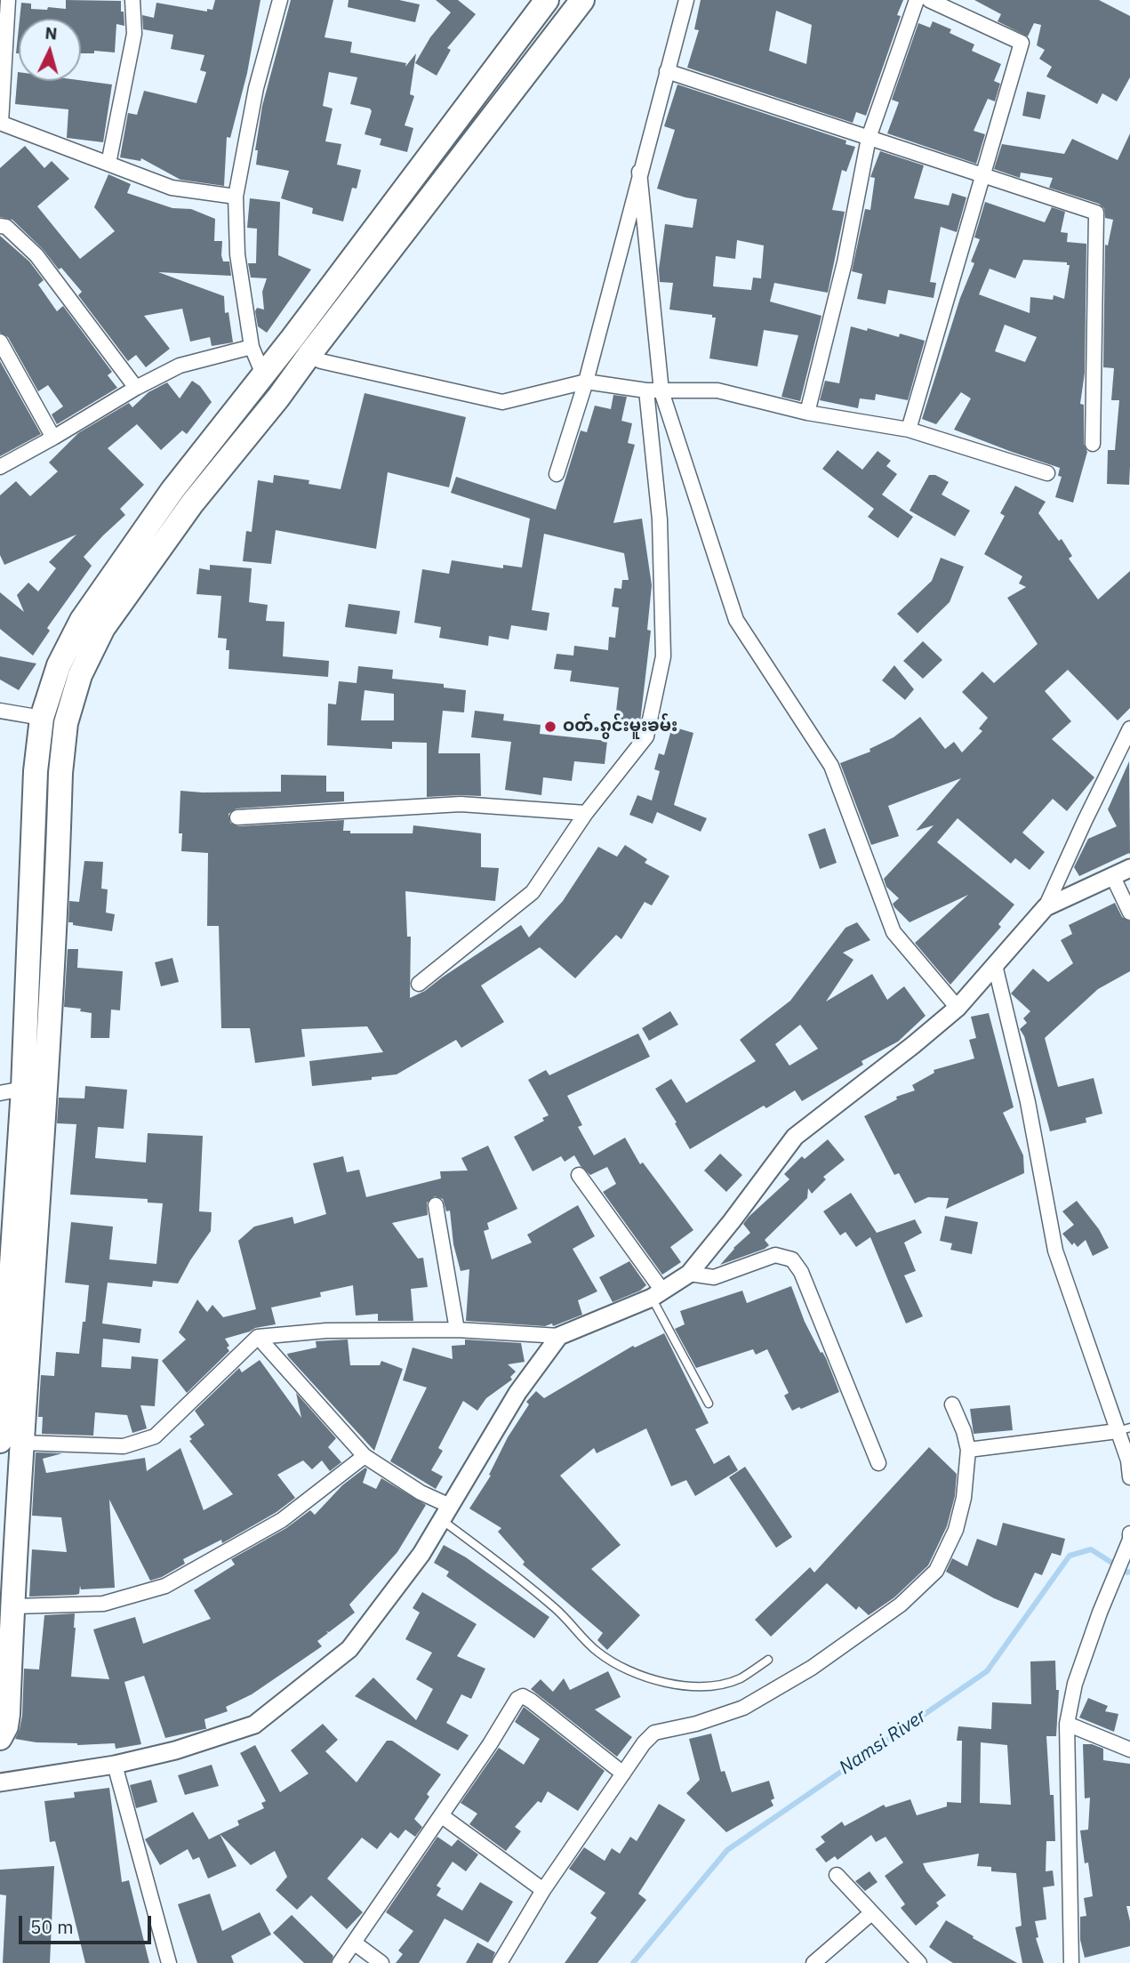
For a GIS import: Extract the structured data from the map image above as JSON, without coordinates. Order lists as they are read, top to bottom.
{
  "water": ["Namsi River"],
  "places": ["ဝတ်ႉၵွင်းမူးၶမ်း"],
  "scale_bar": "50 m",
  "north": "top"
}
